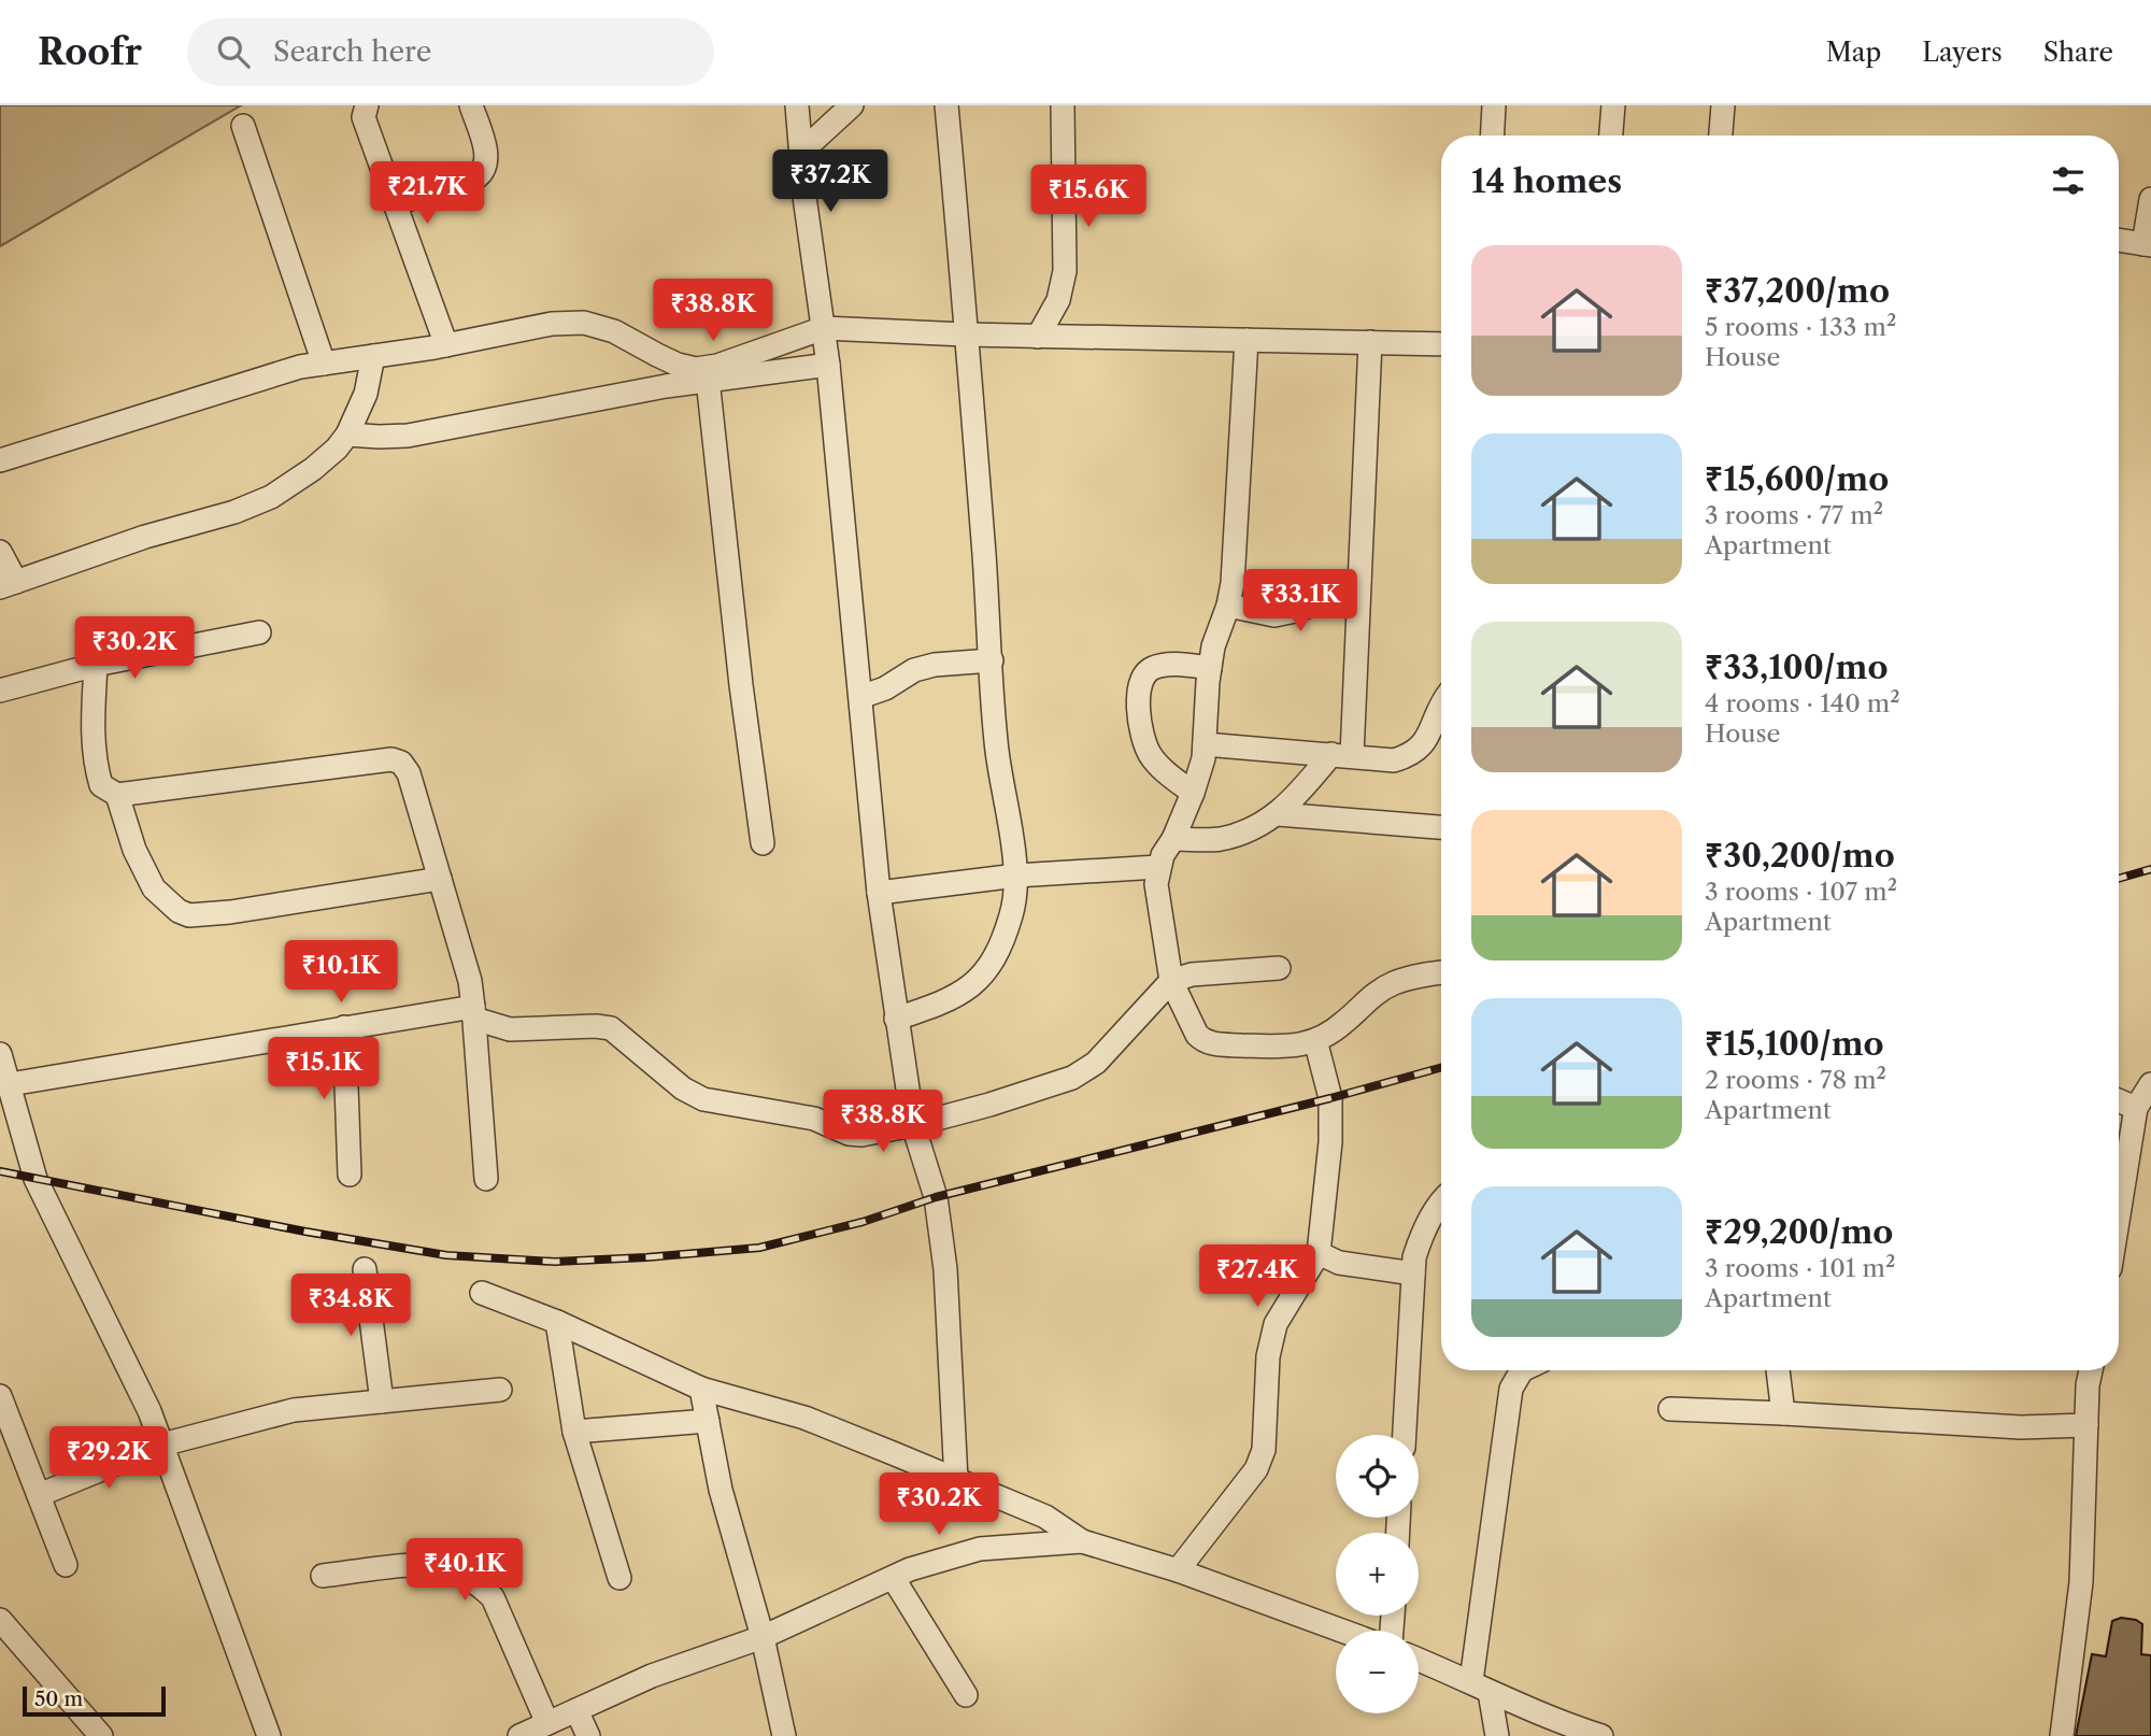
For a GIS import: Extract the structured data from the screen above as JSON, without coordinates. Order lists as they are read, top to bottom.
{
  "scale_bar": "50 m",
  "page": {
    "header": "Roofr",
    "search": "Search here",
    "nav": ["Map", "Layers", "Share"],
    "heading": "14 homes",
    "price": [
      "₹37.2K",
      "₹21.7K",
      "₹15.6K",
      "₹38.8K",
      "₹33.1K",
      "₹30.2K",
      "₹10.1K",
      "₹15.1K",
      "₹38.8K",
      "₹27.4K",
      "₹34.8K",
      "₹29.2K",
      "₹30.2K",
      "₹40.1K"
    ],
    "list": [
      {
        "name": "₹37,200/mo",
        "note": "5 rooms · 133 m² · House"
      },
      {
        "name": "₹15,600/mo",
        "note": "3 rooms · 77 m² · Apartment"
      },
      {
        "name": "₹33,100/mo",
        "note": "4 rooms · 140 m² · House"
      },
      {
        "name": "₹30,200/mo",
        "note": "3 rooms · 107 m² · Apartment"
      },
      {
        "name": "₹15,100/mo",
        "note": "2 rooms · 78 m² · Apartment"
      },
      {
        "name": "₹29,200/mo",
        "note": "3 rooms · 101 m² · Apartment"
      }
    ],
    "map_buttons": ["+", "−"],
    "scale": "50 m"
  }
}
